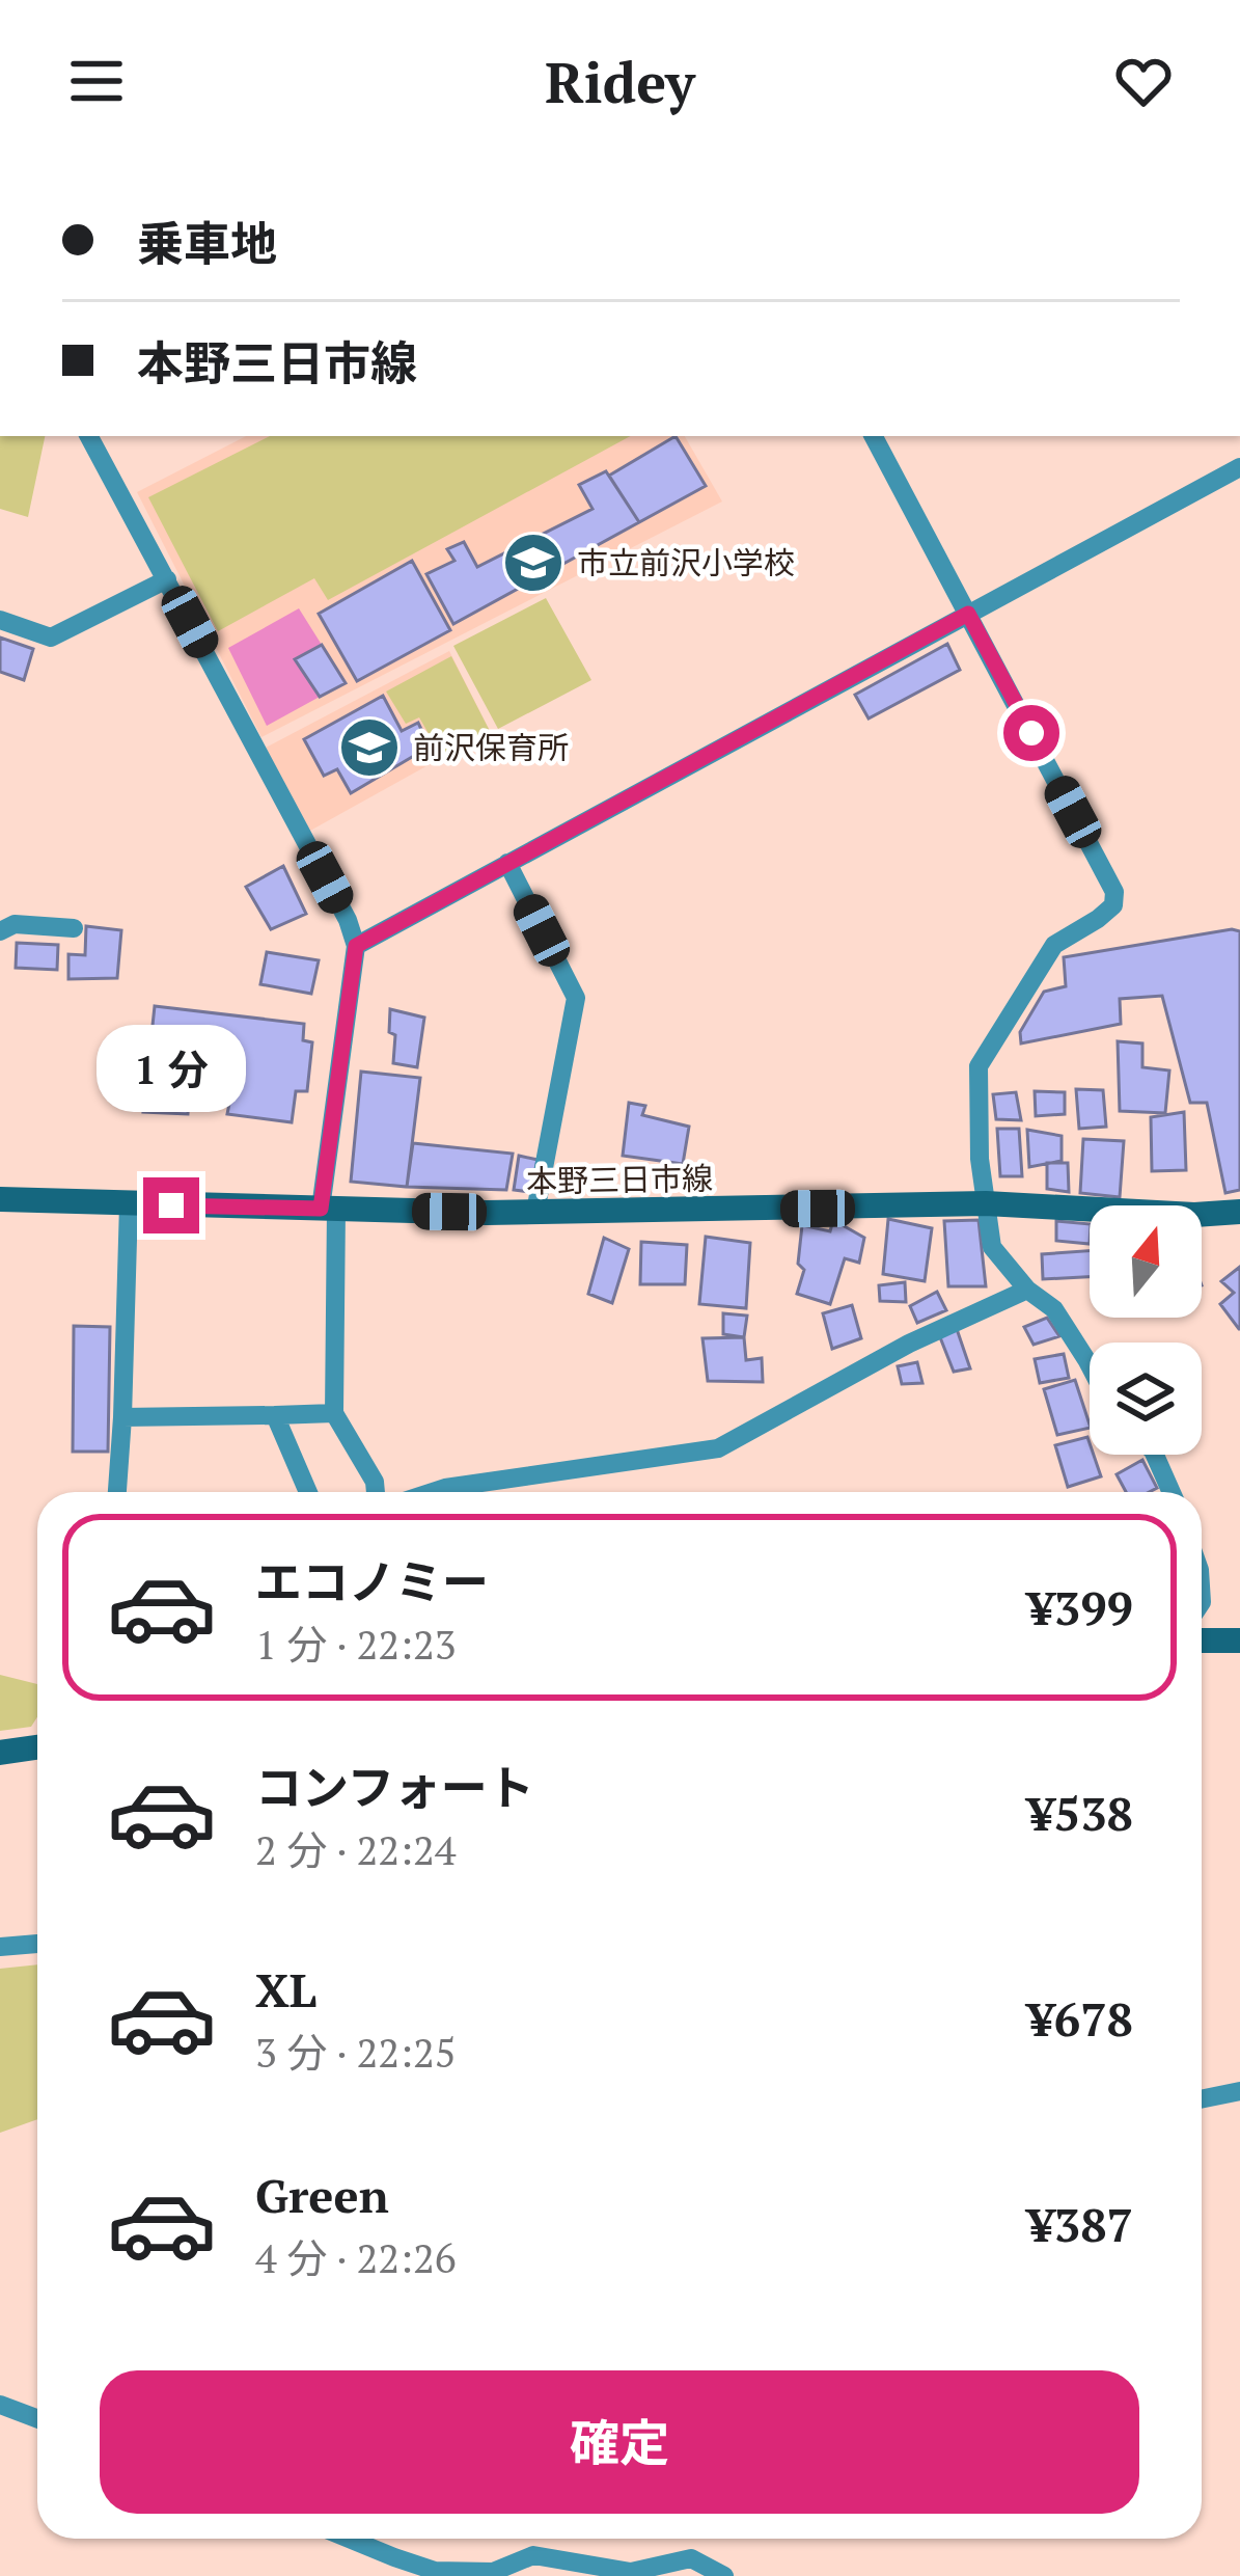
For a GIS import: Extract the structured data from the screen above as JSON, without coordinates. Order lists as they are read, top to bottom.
{
  "streets": {
    "main road": ["本野三日市線"]
  },
  "places": {
    "school or university": ["市立前沢小学校", "前沢保育所"]
  },
  "north": "top",
  "page": {
    "header": "Ridey",
    "banner": ["乗車地", "本野三日市線"],
    "bubble": "1 分",
    "list": [
      {
        "name": "エコノミー",
        "note": "1 分 · 22:23",
        "value": "¥399"
      },
      {
        "name": "コンフォート",
        "note": "2 分 · 22:24",
        "value": "¥538"
      },
      {
        "name": "XL",
        "note": "3 分 · 22:25",
        "value": "¥678"
      },
      {
        "name": "Green",
        "note": "4 分 · 22:26",
        "value": "¥387"
      }
    ],
    "buttons": "確定"
  }
}
